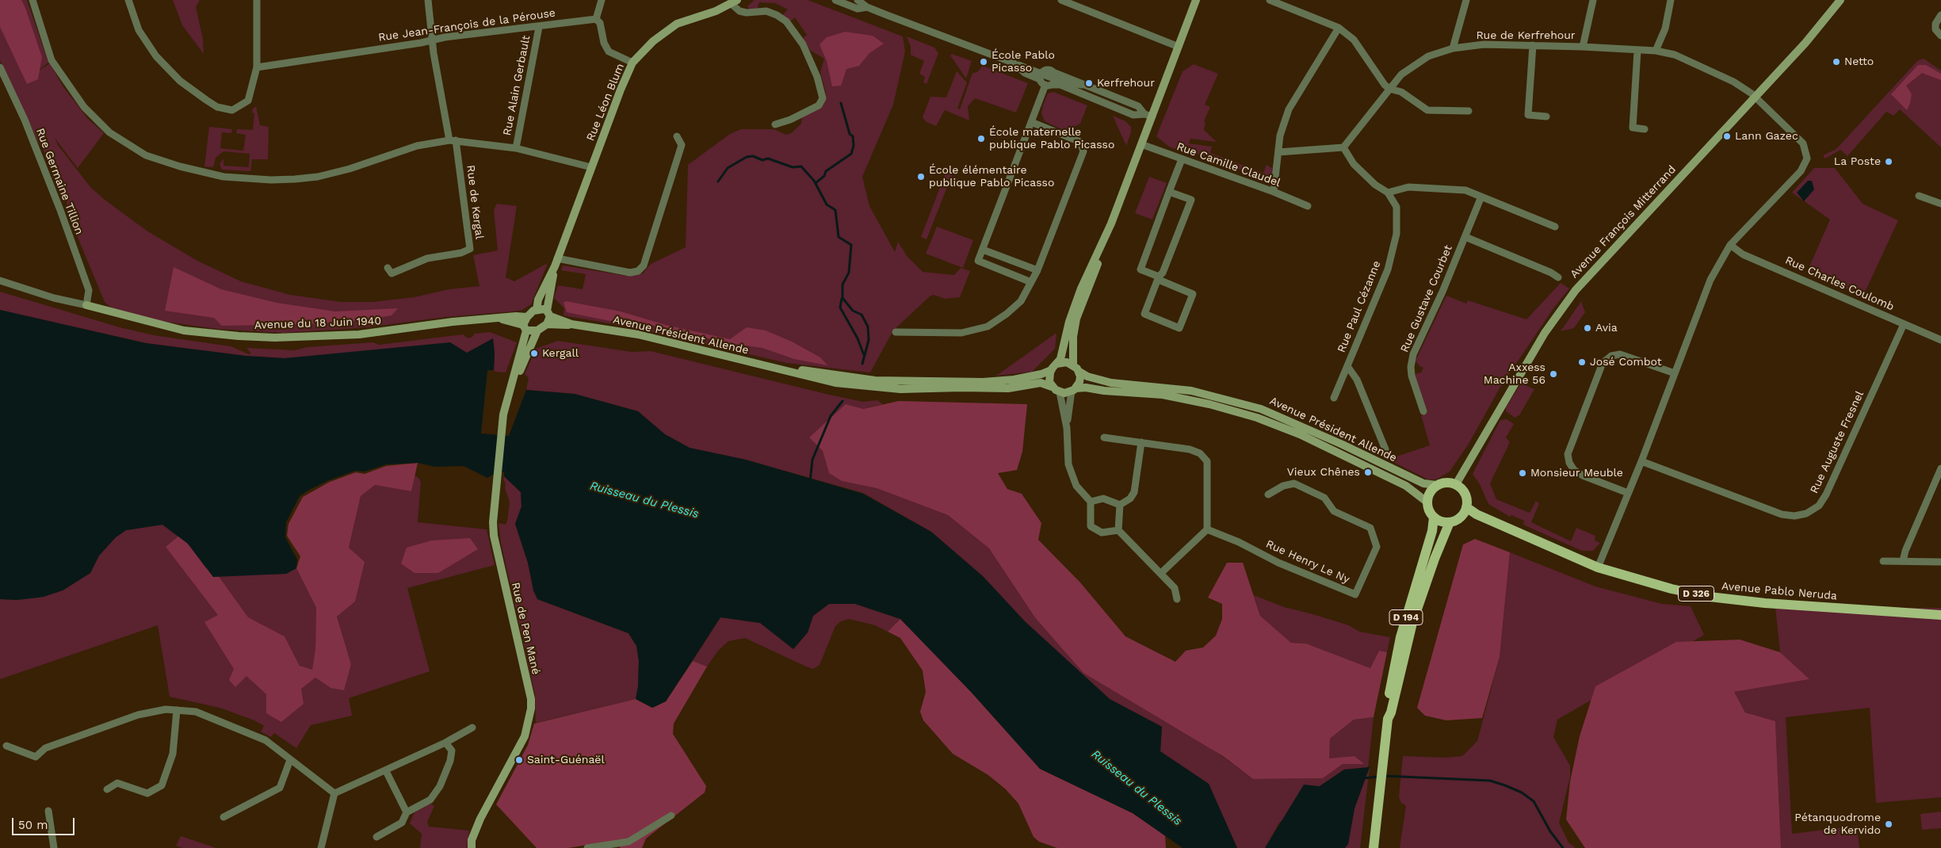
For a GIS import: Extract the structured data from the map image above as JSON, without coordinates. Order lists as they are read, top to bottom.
{
  "streets": {
    "main road": ["Avenue Pablo Neruda", "D 326", "D 194"],
    "street": [
      "Rue Jean-François de la Pérouse",
      "Rue de Kerfrehour",
      "Rue Alain Gerbault",
      "Rue Léon Blum",
      "Rue Camille Claudel",
      "Rue Germaine Tillion",
      "Rue de Kergal",
      "Avenue François Mitterrand",
      "Rue Charles Coulomb",
      "Rue Gustave Courbet",
      "Rue Paul Cézanne",
      "Avenue du 18 Juin 1940",
      "Avenue Président Allende",
      "Rue Auguste Fresnel",
      "Rue Henry Le Ny",
      "Rue de Pen Mané"
    ]
  },
  "crossings": [
    ["Rue Jean-François de la Pérouse", "Rue Alain Gerbault"],
    ["Rue de Kerfrehour", "Avenue François Mitterrand"],
    ["Rue de Kerfrehour", "Rue Charles Coulomb"],
    ["Rue de Kerfrehour", "Rue Paul Cézanne"],
    ["Rue de Kerfrehour", "Rue Auguste Fresnel"],
    ["Rue de Kerfrehour", "Avenue Pablo Neruda"],
    ["Rue Léon Blum", "Avenue Président Allende"],
    ["Rue Germaine Tillion", "Avenue du 18 Juin 1940"],
    ["Avenue François Mitterrand", "Avenue Président Allende"],
    ["Avenue François Mitterrand", "Avenue Pablo Neruda"],
    ["Avenue François Mitterrand", "D 194"],
    ["Rue Charles Coulomb", "Rue Auguste Fresnel"],
    ["Avenue du 18 Juin 1940", "Rue de Pen Mané"],
    ["Avenue Président Allende", "Avenue Pablo Neruda"],
    ["Avenue Président Allende", "D 194"],
    ["Avenue Pablo Neruda", "D 194"]
  ],
  "water": ["Ruisseau du Plessis"],
  "places": [
    "École Pablo Picasso",
    "Netto",
    "Kerfrehour",
    "Lann Gazec",
    "École maternelle publique Pablo Picasso",
    "La Poste",
    "École élémentaire publique Pablo Picasso",
    "Avia",
    "Kergall",
    "José Combot",
    "Axxess Machine 56",
    "Vieux Chênes",
    "Monsieur Meuble",
    "Saint-Guénaël",
    "Pétanquodrome de Kervido"
  ],
  "scale_bar": "50 m"
}
